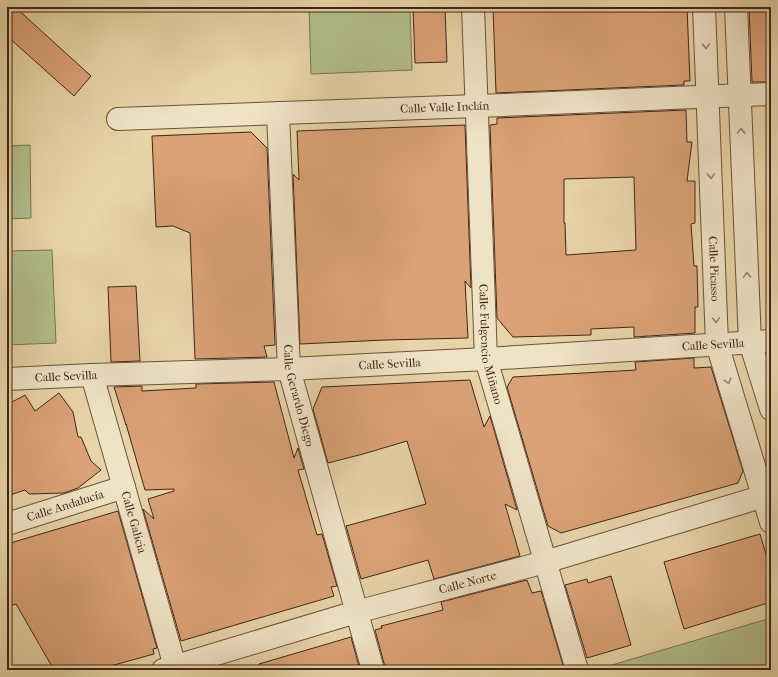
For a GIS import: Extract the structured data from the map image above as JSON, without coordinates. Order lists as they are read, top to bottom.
{
  "streets": {
    "street": [
      "Calle Valle Inclán",
      "Calle Picasso",
      "Calle Fulgencio Miñano",
      "Calle Sevilla",
      "Calle Gerardo Diego",
      "Calle Andalucía",
      "Calle Galicia",
      "Calle Norte"
    ]
  },
  "crossings": [
    ["Calle Valle Inclán", "Calle Picasso"],
    ["Calle Valle Inclán", "Calle Fulgencio Miñano"],
    ["Calle Valle Inclán", "Calle Gerardo Diego"],
    ["Calle Picasso", "Calle Sevilla"],
    ["Calle Picasso", "Calle Norte"],
    ["Calle Fulgencio Miñano", "Calle Sevilla"],
    ["Calle Fulgencio Miñano", "Calle Norte"],
    ["Calle Sevilla", "Calle Gerardo Diego"],
    ["Calle Sevilla", "Calle Galicia"],
    ["Calle Gerardo Diego", "Calle Norte"],
    ["Calle Andalucía", "Calle Galicia"],
    ["Calle Galicia", "Calle Norte"]
  ]
}
